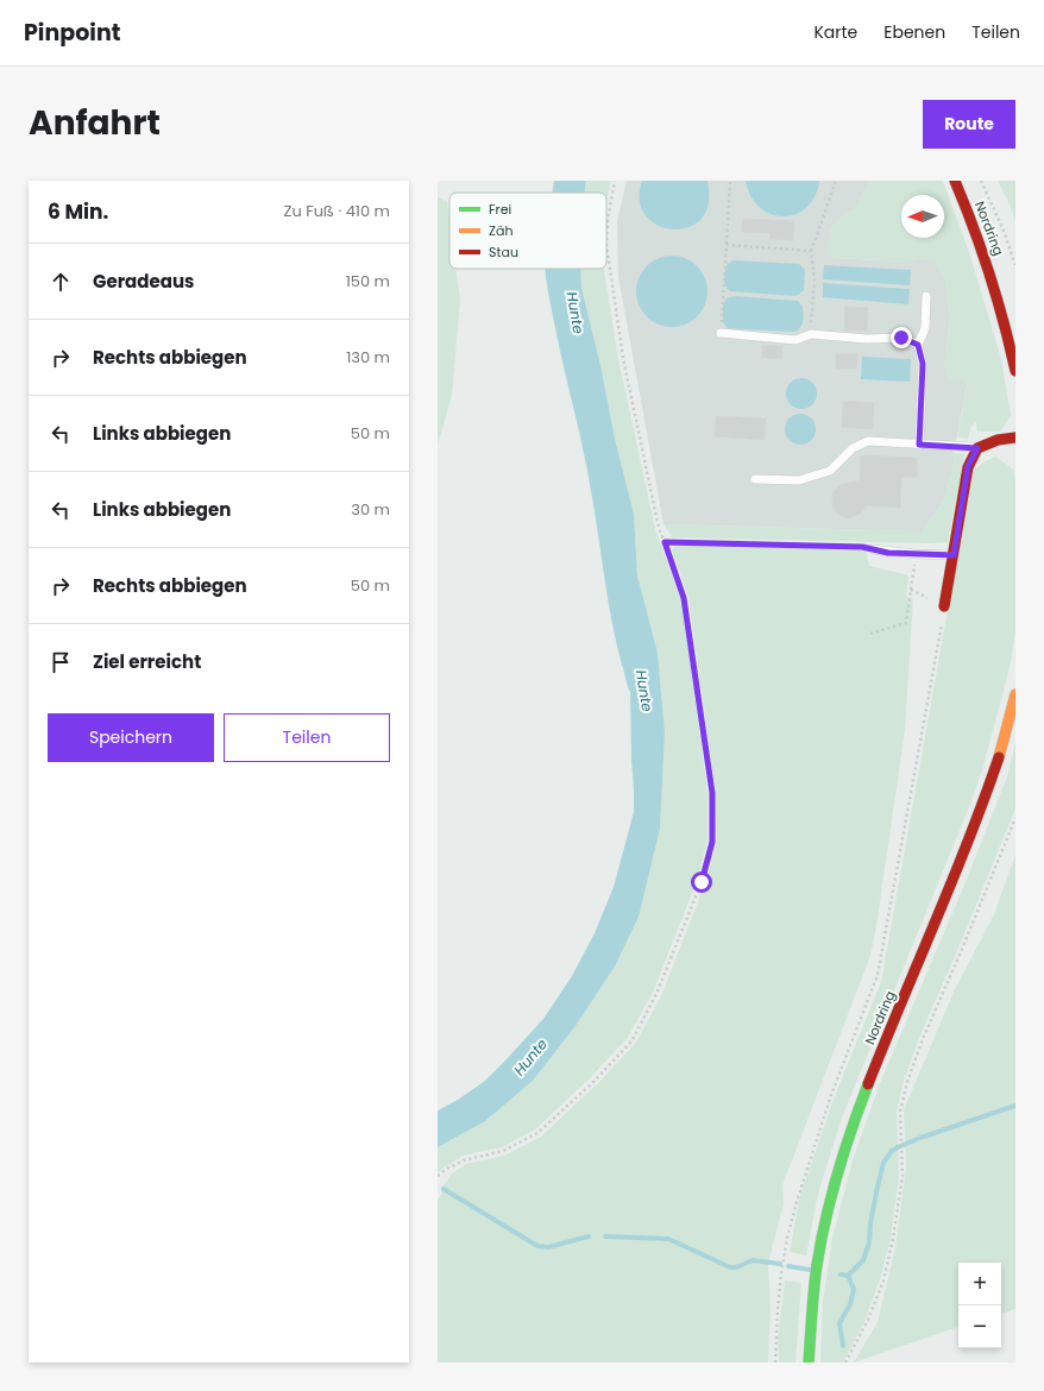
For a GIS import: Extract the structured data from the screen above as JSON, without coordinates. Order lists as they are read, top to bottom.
{
  "streets": {
    "main road": ["Nordring"]
  },
  "water": ["Hunte"],
  "legend": ["Frei", "Zäh", "Stau"],
  "north": "left",
  "page": {
    "header": "Pinpoint",
    "nav": ["Karte", "Ebenen", "Teilen"],
    "title": "Anfahrt",
    "buttons": [
      "Route",
      ["Speichern", "Teilen"]
    ],
    "heading": ["6 Min.", "Zu Fuß · 410 m"],
    "list": [
      ["Geradeaus", "150 m"],
      ["Rechts abbiegen", "130 m"],
      ["Links abbiegen", "50 m"],
      ["Links abbiegen", "30 m"],
      ["Rechts abbiegen", "50 m"],
      "Ziel erreicht"
    ],
    "map_buttons": ["+", "−"]
  }
}
